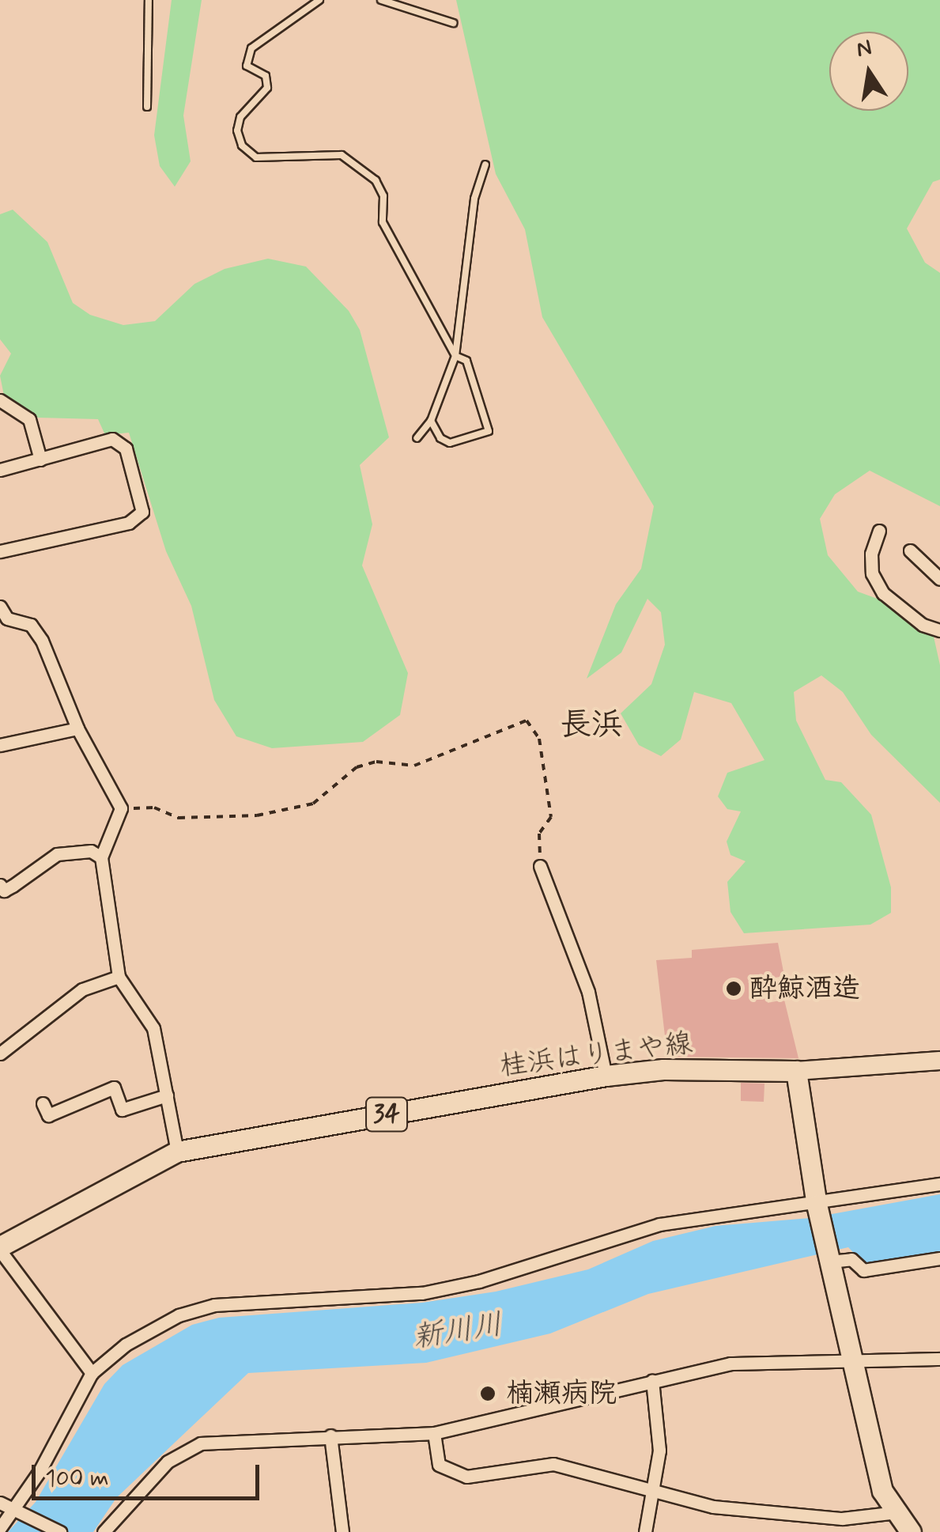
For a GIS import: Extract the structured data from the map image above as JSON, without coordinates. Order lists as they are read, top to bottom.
{
  "streets": {
    "main road": ["桂浜はりまや線", "34"]
  },
  "districts": ["長浜"],
  "water": ["新川川"],
  "places": ["酔鯨酒造", "楠瀬病院"],
  "scale_bar": "100 m",
  "north": "top"
}
